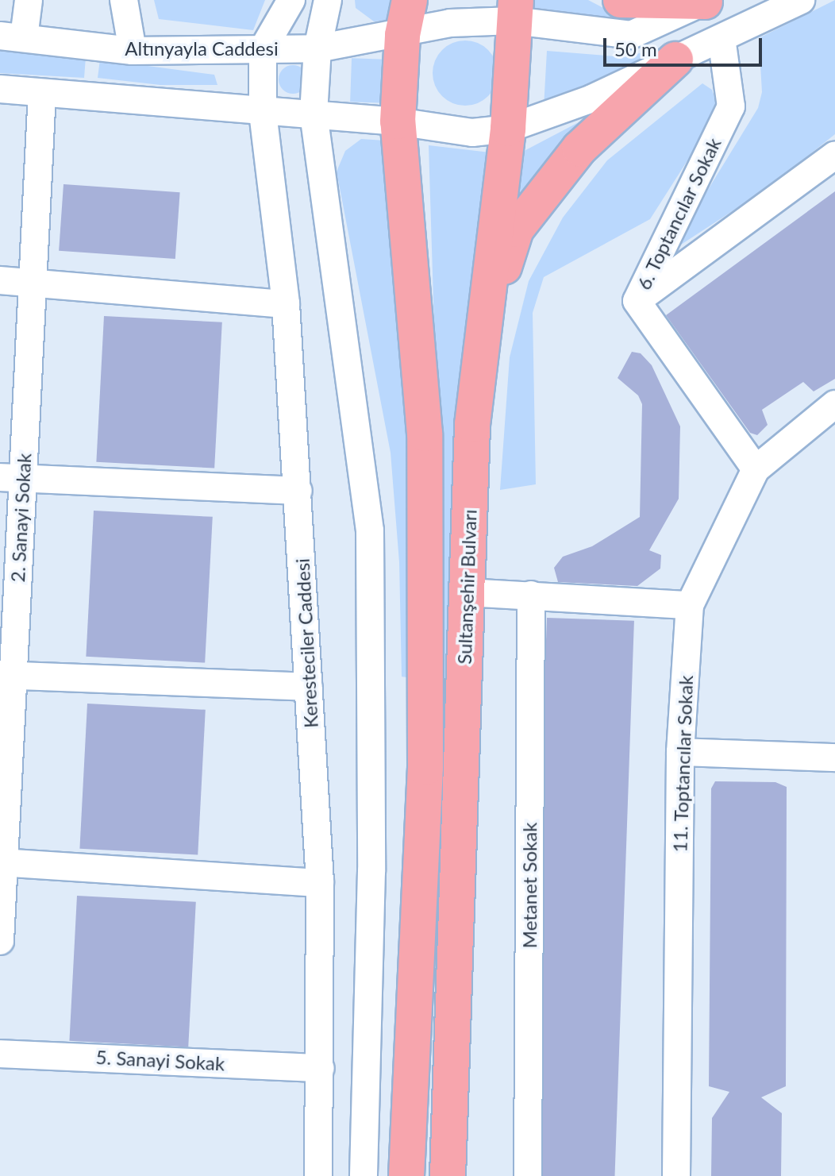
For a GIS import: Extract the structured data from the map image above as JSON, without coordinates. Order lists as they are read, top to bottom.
{
  "streets": {
    "highway": ["Sultanşehir Bulvarı"],
    "street": [
      "Altınyayla Caddesi",
      "6. Toptancılar Sokak",
      "2. Sanayi Sokak",
      "Keresteciler Caddesi",
      "11. Toptancılar Sokak",
      "Metanet Sokak",
      "5. Sanayi Sokak"
    ]
  },
  "crossings": [
    ["Altınyayla Caddesi", "Sultanşehir Bulvarı"],
    ["Altınyayla Caddesi", "Keresteciler Caddesi"],
    ["6. Toptancılar Sokak", "11. Toptancılar Sokak"],
    ["Keresteciler Caddesi", "5. Sanayi Sokak"]
  ],
  "scale_bar": "50 m"
}
